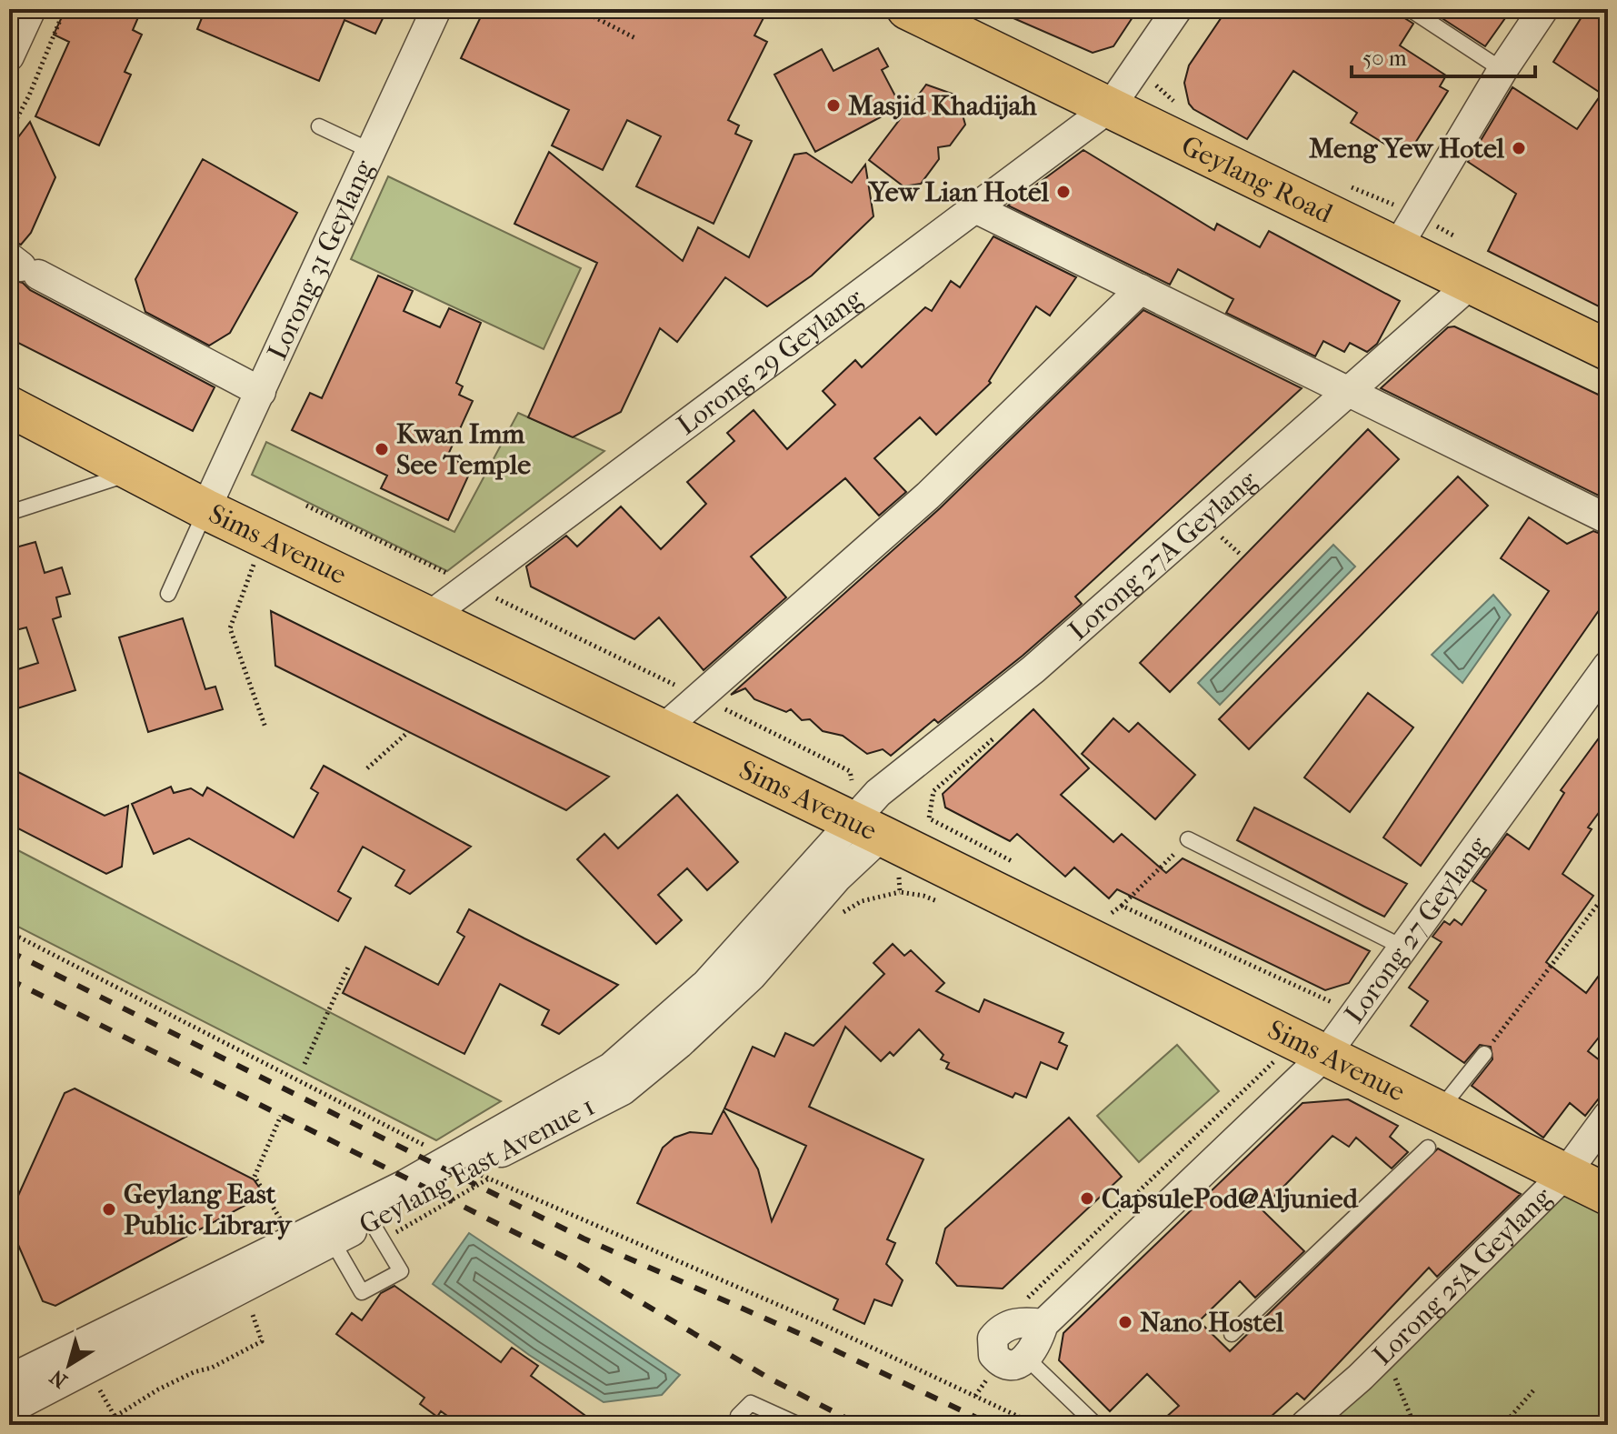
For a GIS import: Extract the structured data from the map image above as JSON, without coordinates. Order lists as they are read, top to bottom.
{
  "streets": {
    "main road": ["Geylang Road", "Sims Avenue"],
    "street": [
      "Lorong 31 Geylang",
      "Lorong 29 Geylang",
      "Lorong 27A Geylang",
      "Lorong 27 Geylang",
      "Geylang East Avenue 1",
      "Lorong 25A Geylang"
    ]
  },
  "crossings": [
    ["Geylang Road", "Lorong 29 Geylang"],
    ["Geylang Road", "Lorong 27A Geylang"],
    ["Lorong 31 Geylang", "Sims Avenue"],
    ["Lorong 29 Geylang", "Sims Avenue"],
    ["Sims Avenue", "Lorong 27A Geylang"],
    ["Sims Avenue", "Lorong 27 Geylang"],
    ["Sims Avenue", "Geylang East Avenue 1"],
    ["Sims Avenue", "Lorong 25A Geylang"],
    ["Lorong 27A Geylang", "Geylang East Avenue 1"]
  ],
  "places": [
    "Masjid Khadijah",
    "Meng Yew Hotel",
    "Yew Lian Hotel",
    "Kwan Imm See Temple",
    "CapsulePod@Aljunied",
    "Geylang East Public Library",
    "Nano Hostel"
  ],
  "scale_bar": "50 m",
  "north": "bottom left"
}
